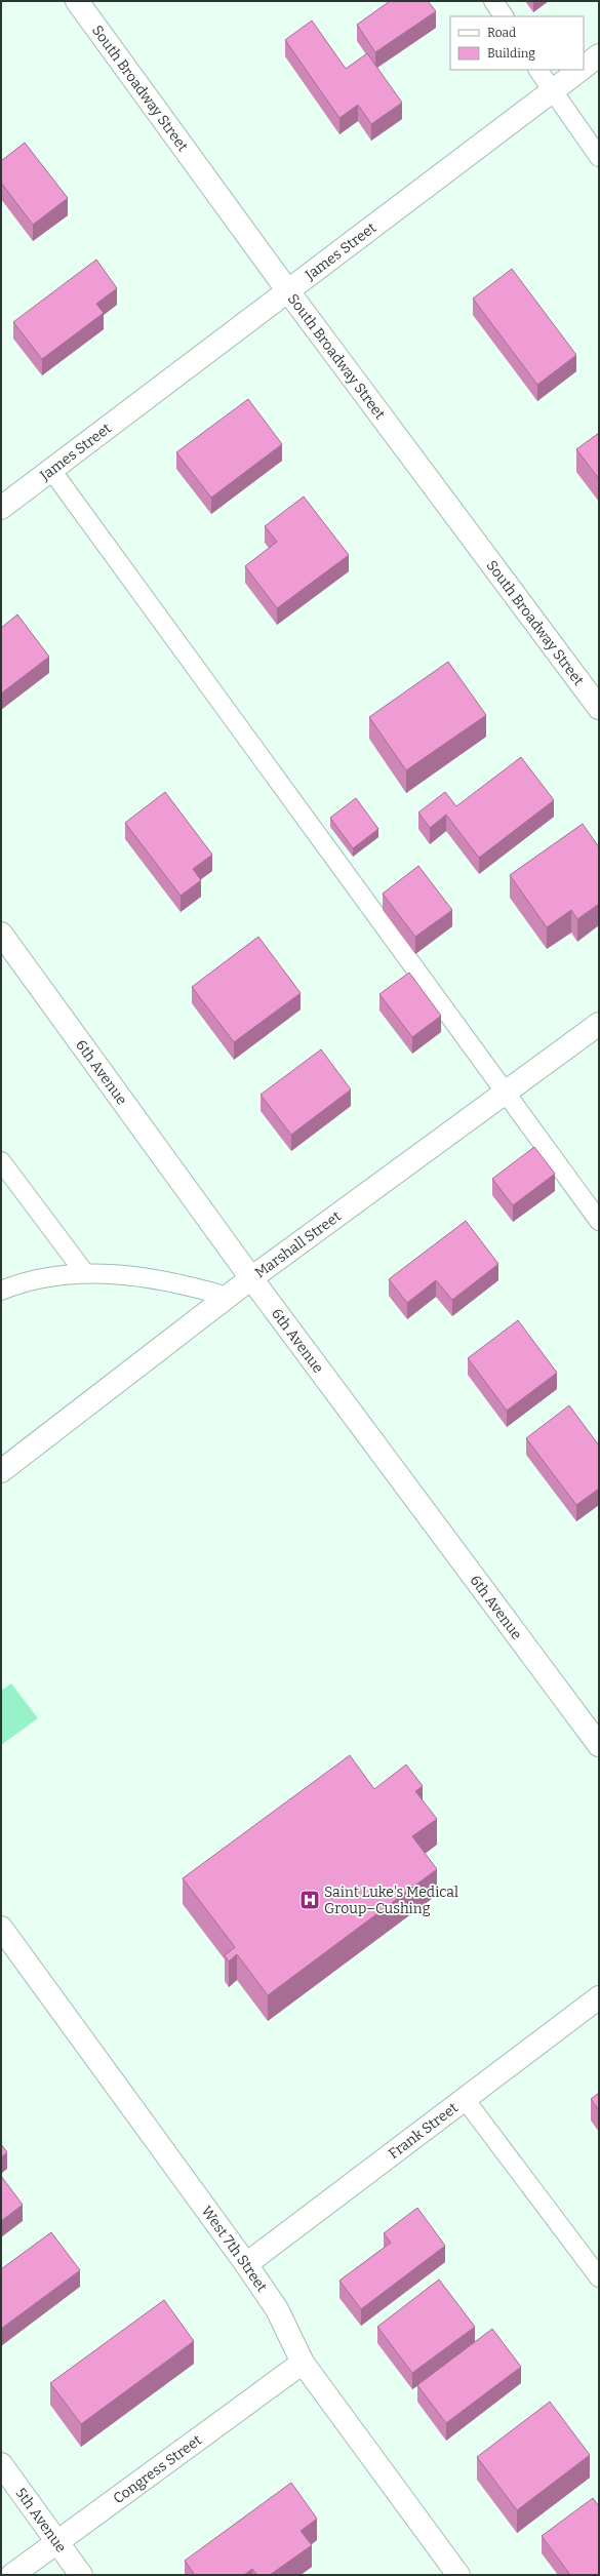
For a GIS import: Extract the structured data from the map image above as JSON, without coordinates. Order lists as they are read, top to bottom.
{
  "streets": {
    "street": [
      "South Broadway Street",
      "James Street",
      "6th Avenue",
      "Marshall Street",
      "Frank Street",
      "West 7th Street",
      "Congress Street",
      "5th Avenue"
    ]
  },
  "crossings": [
    ["South Broadway Street", "James Street"],
    ["6th Avenue", "Marshall Street"],
    ["Frank Street", "West 7th Street"],
    ["West 7th Street", "Congress Street"],
    ["Congress Street", "5th Avenue"]
  ],
  "places": {
    "hospital": ["Saint Luke's Medical Group–Cushing"]
  },
  "legend": ["Road", "Building"]
}
